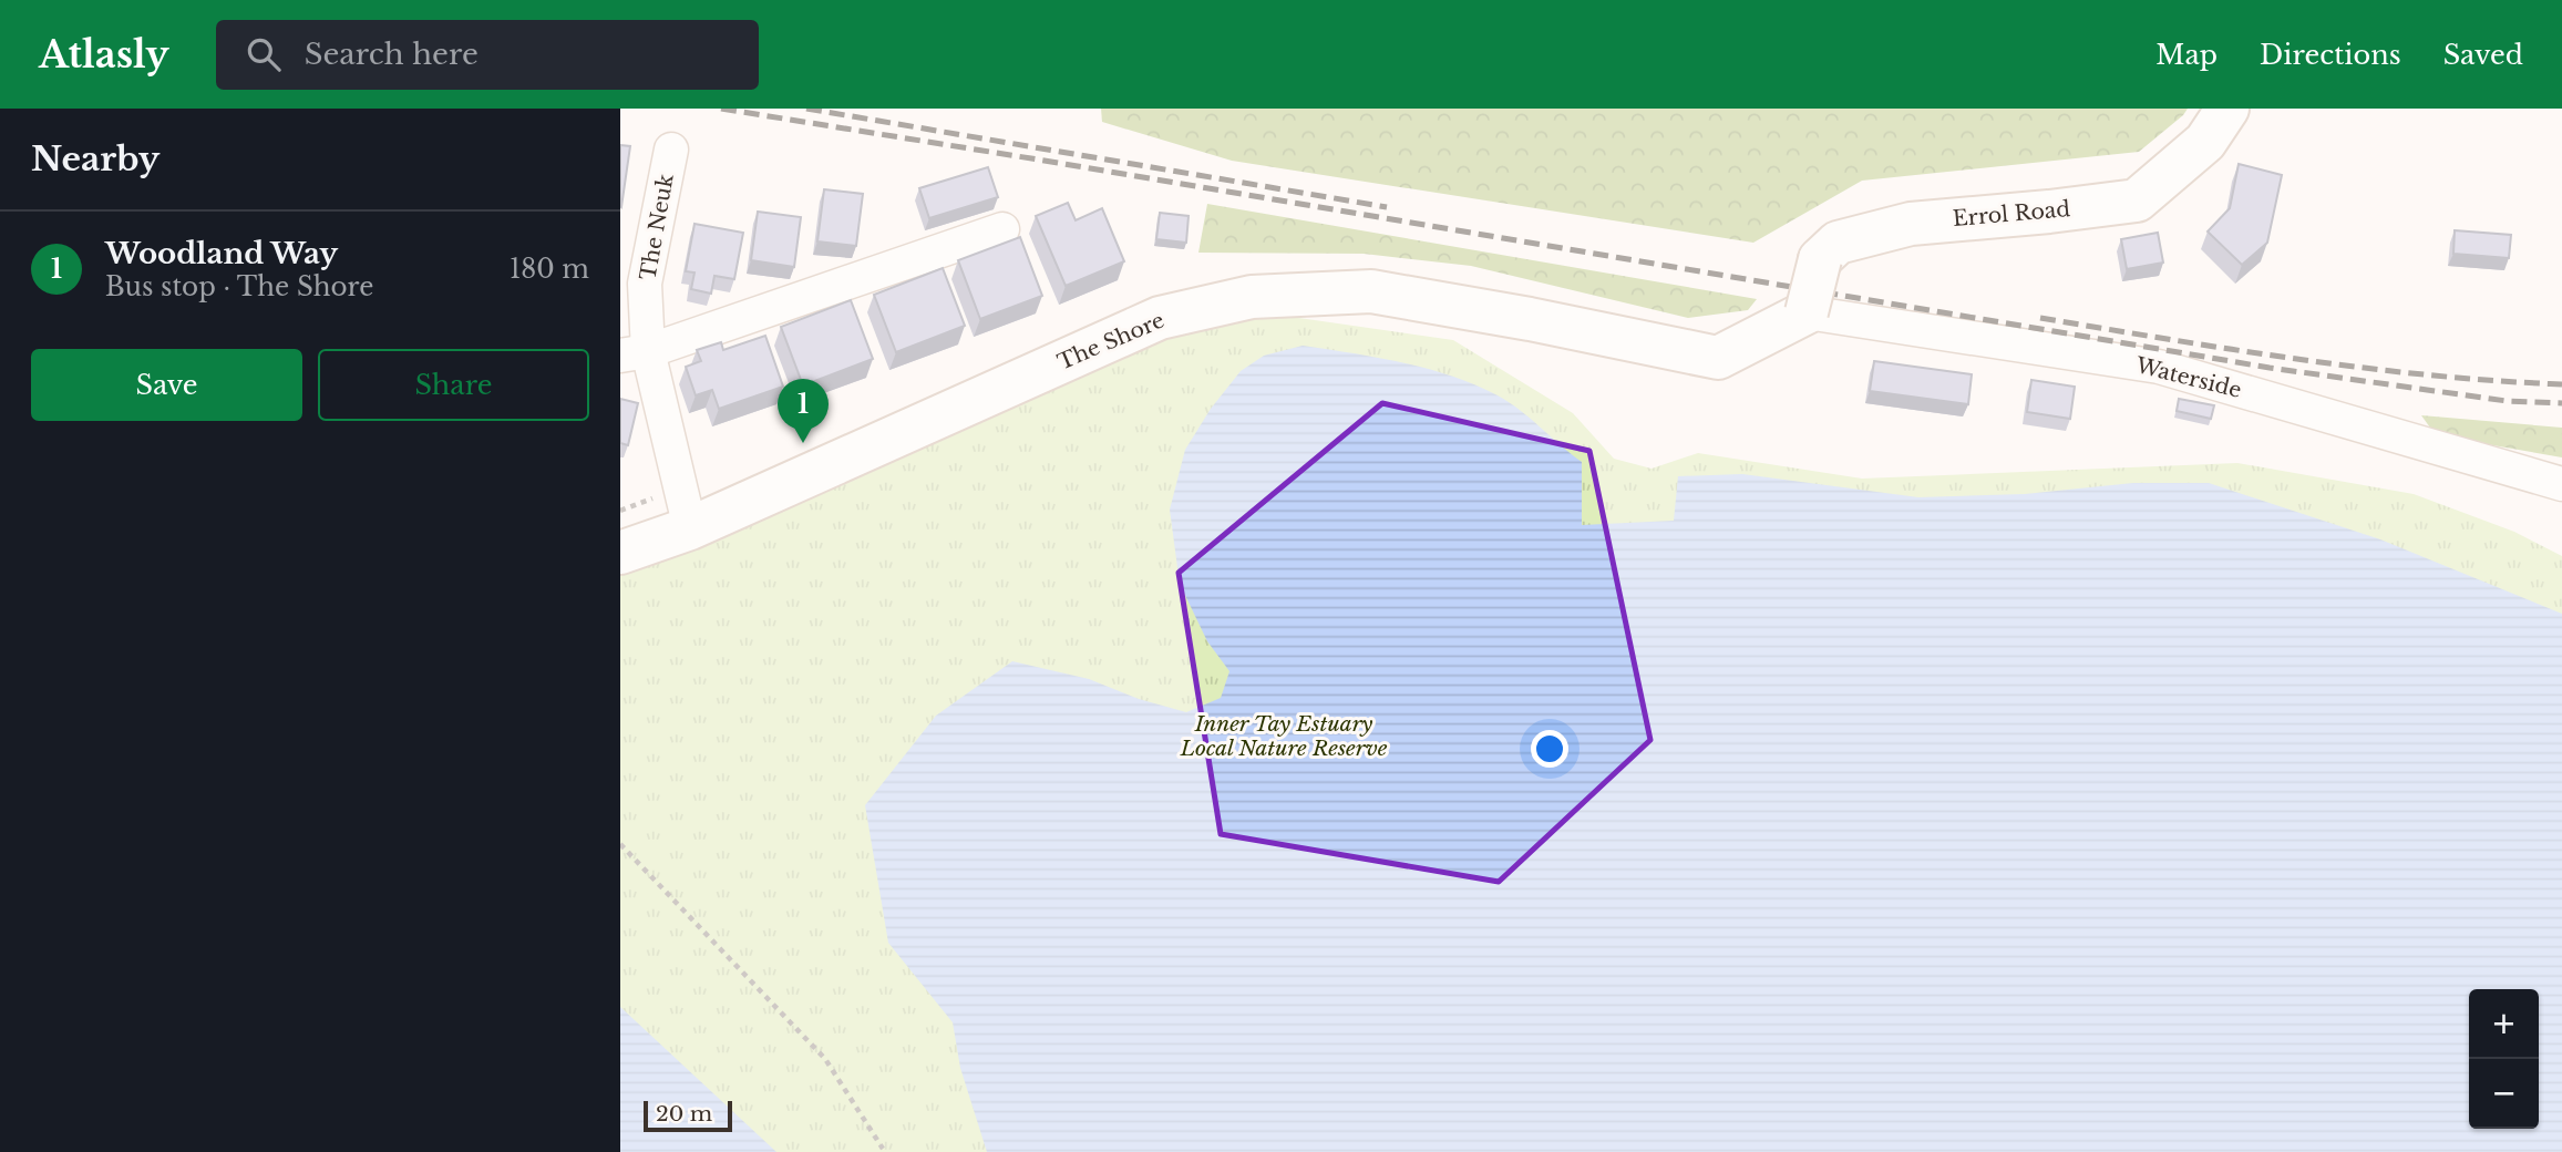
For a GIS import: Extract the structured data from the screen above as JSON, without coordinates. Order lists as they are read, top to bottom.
{
  "streets": {
    "street": [
      "Errol Road",
      "The Neuk",
      "The Shore",
      "Waterside"
    ]
  },
  "crossings": [
    ["Errol Road", "The Shore"],
    ["Errol Road", "Waterside"],
    ["The Neuk", "The Shore"],
    ["The Shore", "Waterside"]
  ],
  "parks": ["Inner Tay Estuary Local Nature Reserve"],
  "scale_bar": "20 m",
  "page": {
    "header": "Atlasly",
    "search": "Search here",
    "nav": ["Map", "Directions", "Saved"],
    "heading": "Nearby",
    "list": [
      {
        "mark": "1",
        "name": "Woodland Way",
        "note": "Bus stop · The Shore",
        "value": "180 m"
      }
    ],
    "buttons": ["Save", "Share"],
    "pins": "1",
    "map_buttons": ["+", "−"],
    "scale": "20 m"
  }
}
